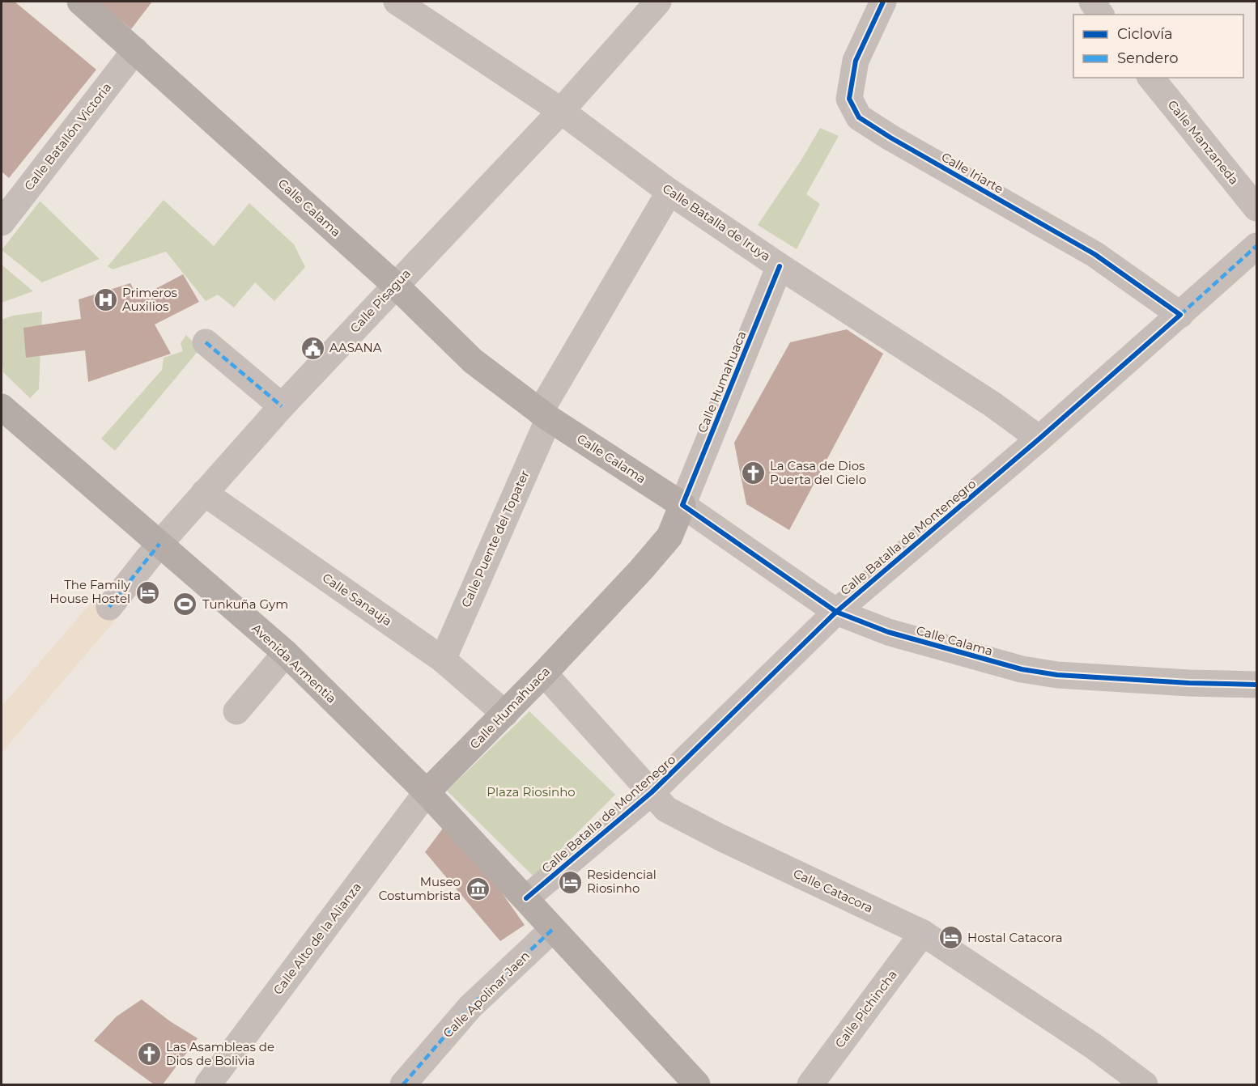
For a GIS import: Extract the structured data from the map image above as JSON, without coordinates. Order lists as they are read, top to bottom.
{
  "streets": {
    "main road": ["Calle Calama", "Calle Humahuaca", "Avenida Armentia"],
    "street": [
      "Calle Batallón Victoria",
      "Calle Manzaneda",
      "Calle Iriarte",
      "Calle Batalla de Iruya",
      "Calle Pisagua",
      "Calle Batalla de Montenegro",
      "Calle Puente del Topater",
      "Calle Sanauja",
      "Calle Catacora",
      "Calle Alto de la Alianza",
      "Calle Apolinar Jaen",
      "Calle Pichincha"
    ]
  },
  "crossings": [
    ["Calle Batallón Victoria", "Calle Calama"],
    ["Calle Iriarte", "Calle Batalla de Montenegro"],
    ["Calle Calama", "Calle Pisagua"],
    ["Calle Calama", "Calle Humahuaca"],
    ["Calle Calama", "Calle Batalla de Montenegro"],
    ["Calle Calama", "Calle Puente del Topater"],
    ["Calle Batalla de Iruya", "Calle Pisagua"],
    ["Calle Batalla de Iruya", "Calle Humahuaca"],
    ["Calle Batalla de Iruya", "Calle Batalla de Montenegro"],
    ["Calle Batalla de Iruya", "Calle Puente del Topater"],
    ["Calle Pisagua", "Calle Sanauja"],
    ["Calle Pisagua", "Avenida Armentia"],
    ["Calle Humahuaca", "Calle Sanauja"],
    ["Calle Humahuaca", "Avenida Armentia"],
    ["Calle Humahuaca", "Calle Catacora"],
    ["Calle Humahuaca", "Calle Alto de la Alianza"],
    ["Calle Batalla de Montenegro", "Avenida Armentia"],
    ["Calle Batalla de Montenegro", "Calle Catacora"],
    ["Calle Puente del Topater", "Calle Sanauja"],
    ["Avenida Armentia", "Calle Alto de la Alianza"],
    ["Avenida Armentia", "Calle Apolinar Jaen"],
    ["Calle Catacora", "Calle Pichincha"]
  ],
  "parks": ["Plaza Riosinho"],
  "places": {
    "hospital": ["Primeros Auxilios"],
    "public building": ["AASANA"],
    "church": ["La Casa de Dios Puerta del Cielo", "Las Asambleas de Dios de Bolivia"],
    "hotel": ["The Family House Hostel", "Residencial Riosinho", "Hostal Catacora"],
    "sports": ["Tunkuña Gym"],
    "museum": ["Museo Costumbrista"]
  },
  "legend": ["Ciclovía", "Sendero"]
}
